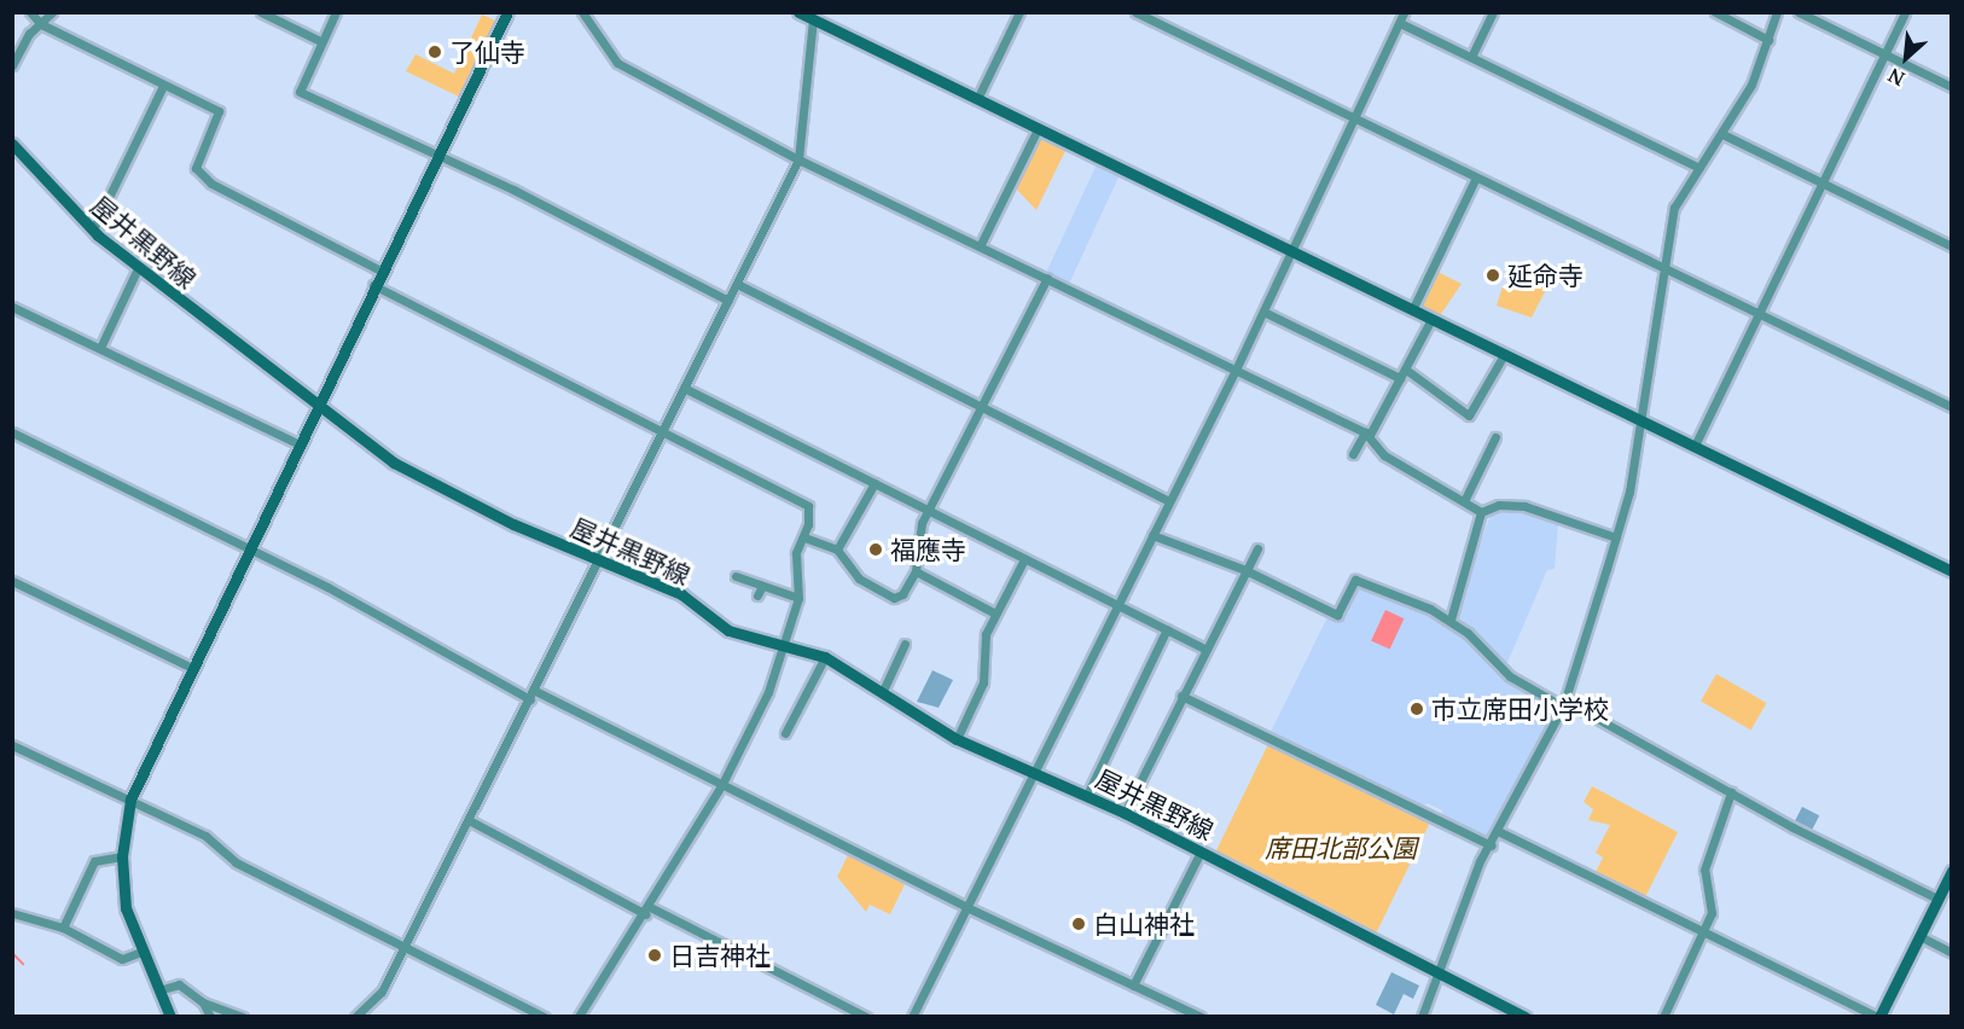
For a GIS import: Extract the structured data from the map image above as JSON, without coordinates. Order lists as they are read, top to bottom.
{
  "streets": {
    "street": ["屋井黒野線"]
  },
  "parks": ["席田北部公園"],
  "places": [
    "了仙寺",
    "延命寺",
    "福應寺",
    "市立席田小学校",
    "白山神社",
    "日吉神社"
  ],
  "north": "bottom left"
}
